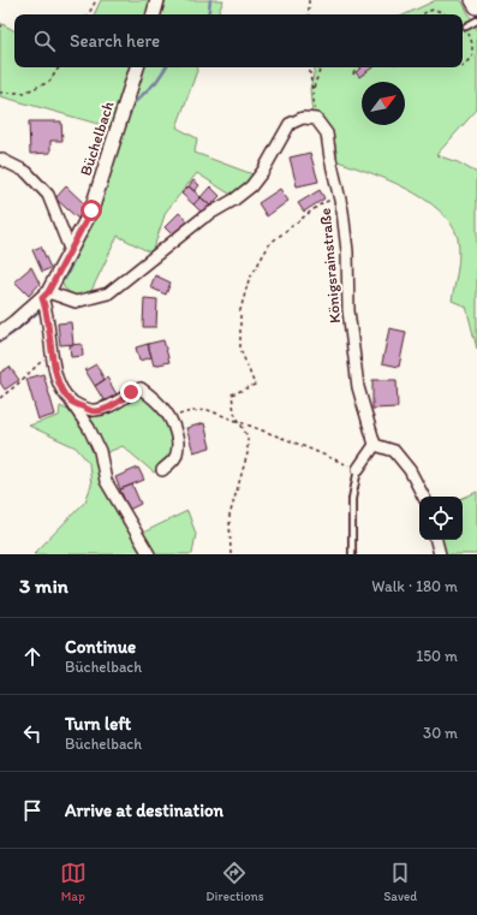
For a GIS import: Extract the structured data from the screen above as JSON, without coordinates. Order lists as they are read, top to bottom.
{
  "streets": {
    "street": ["Büchelbach", "Königsrainstraße"]
  },
  "north": "top right",
  "page": {
    "search": "Search here",
    "heading": ["3 min", "Walk · 180 m"],
    "list": [
      ["Continue", "Büchelbach", "150 m"],
      ["Turn left", "Büchelbach", "30 m"],
      "Arrive at destination"
    ],
    "nav": ["Map", "Directions", "Saved"]
  }
}
